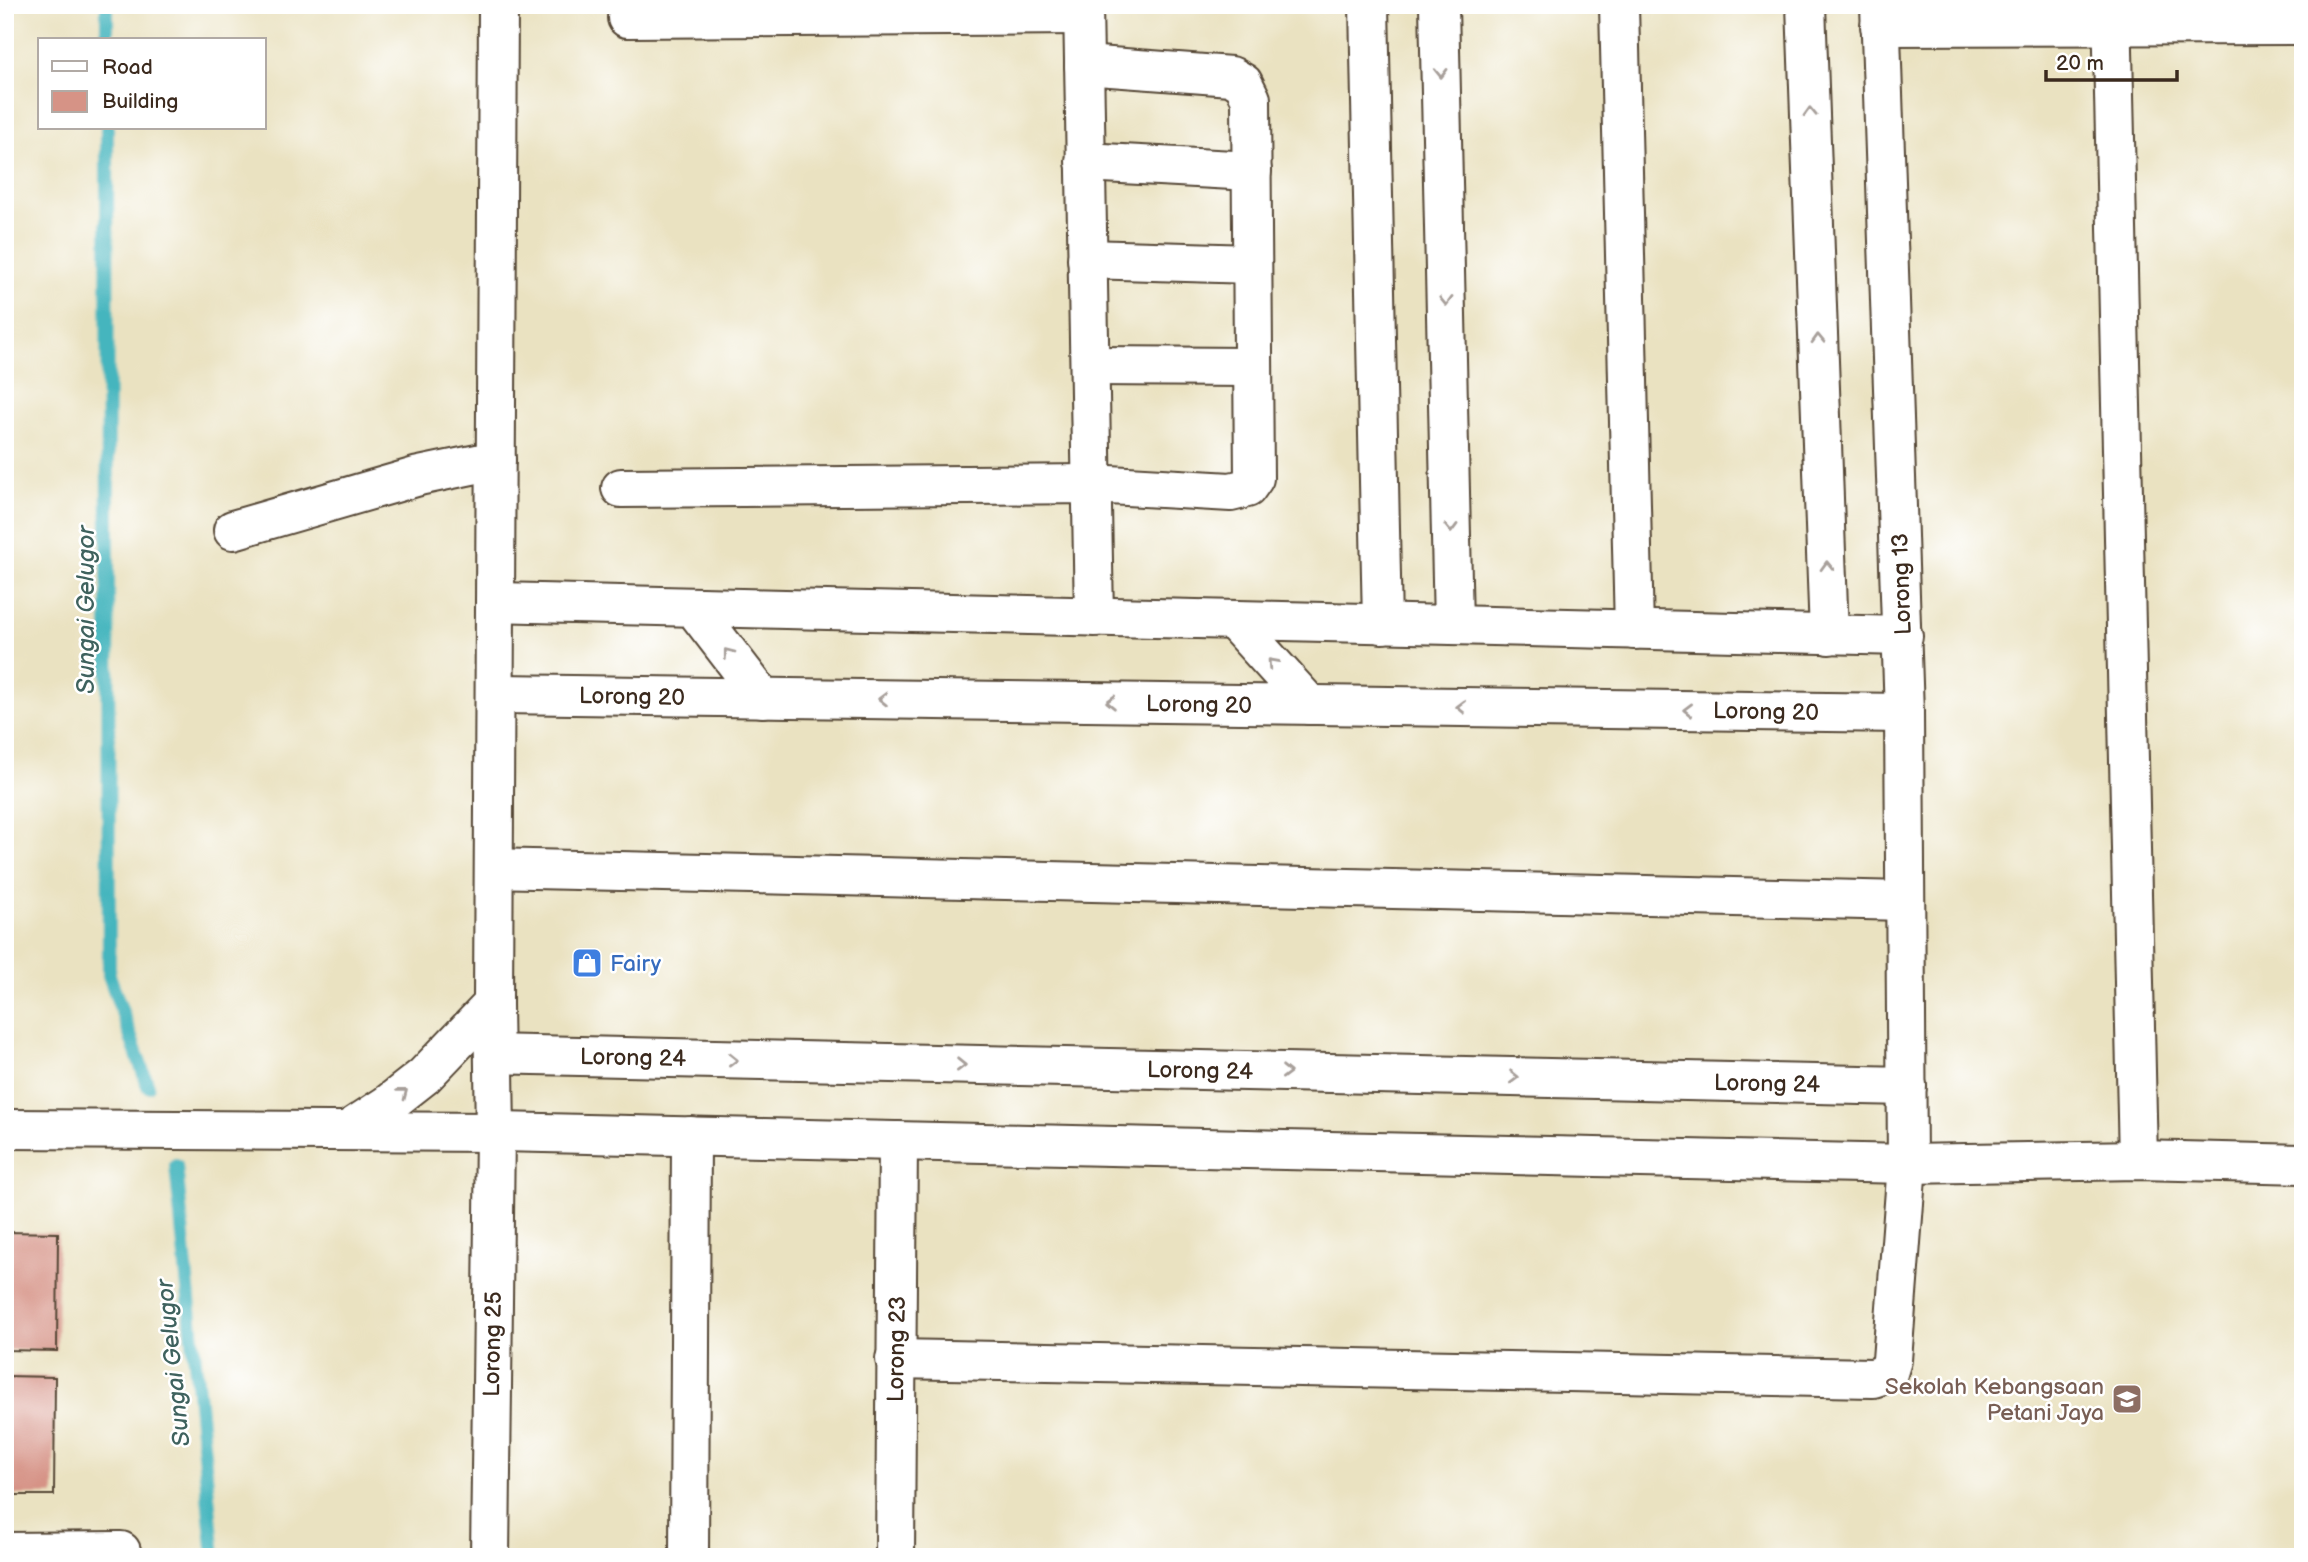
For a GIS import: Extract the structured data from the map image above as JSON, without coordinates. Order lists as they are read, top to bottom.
{
  "streets": {
    "street": [
      "Lorong 13",
      "Lorong 20",
      "Lorong 24",
      "Lorong 25",
      "Lorong 23"
    ]
  },
  "crossings": [
    ["Lorong 13", "Lorong 20"],
    ["Lorong 13", "Lorong 24"],
    ["Lorong 13", "Lorong 23"],
    ["Lorong 20", "Lorong 25"],
    ["Lorong 24", "Lorong 25"]
  ],
  "water": ["Sungai Gelugor"],
  "places": {
    "shop": ["Fairy"],
    "school or university": ["Sekolah Kebangsaan Petani Jaya"]
  },
  "legend": ["Road", "Building"],
  "scale_bar": "20 m"
}
